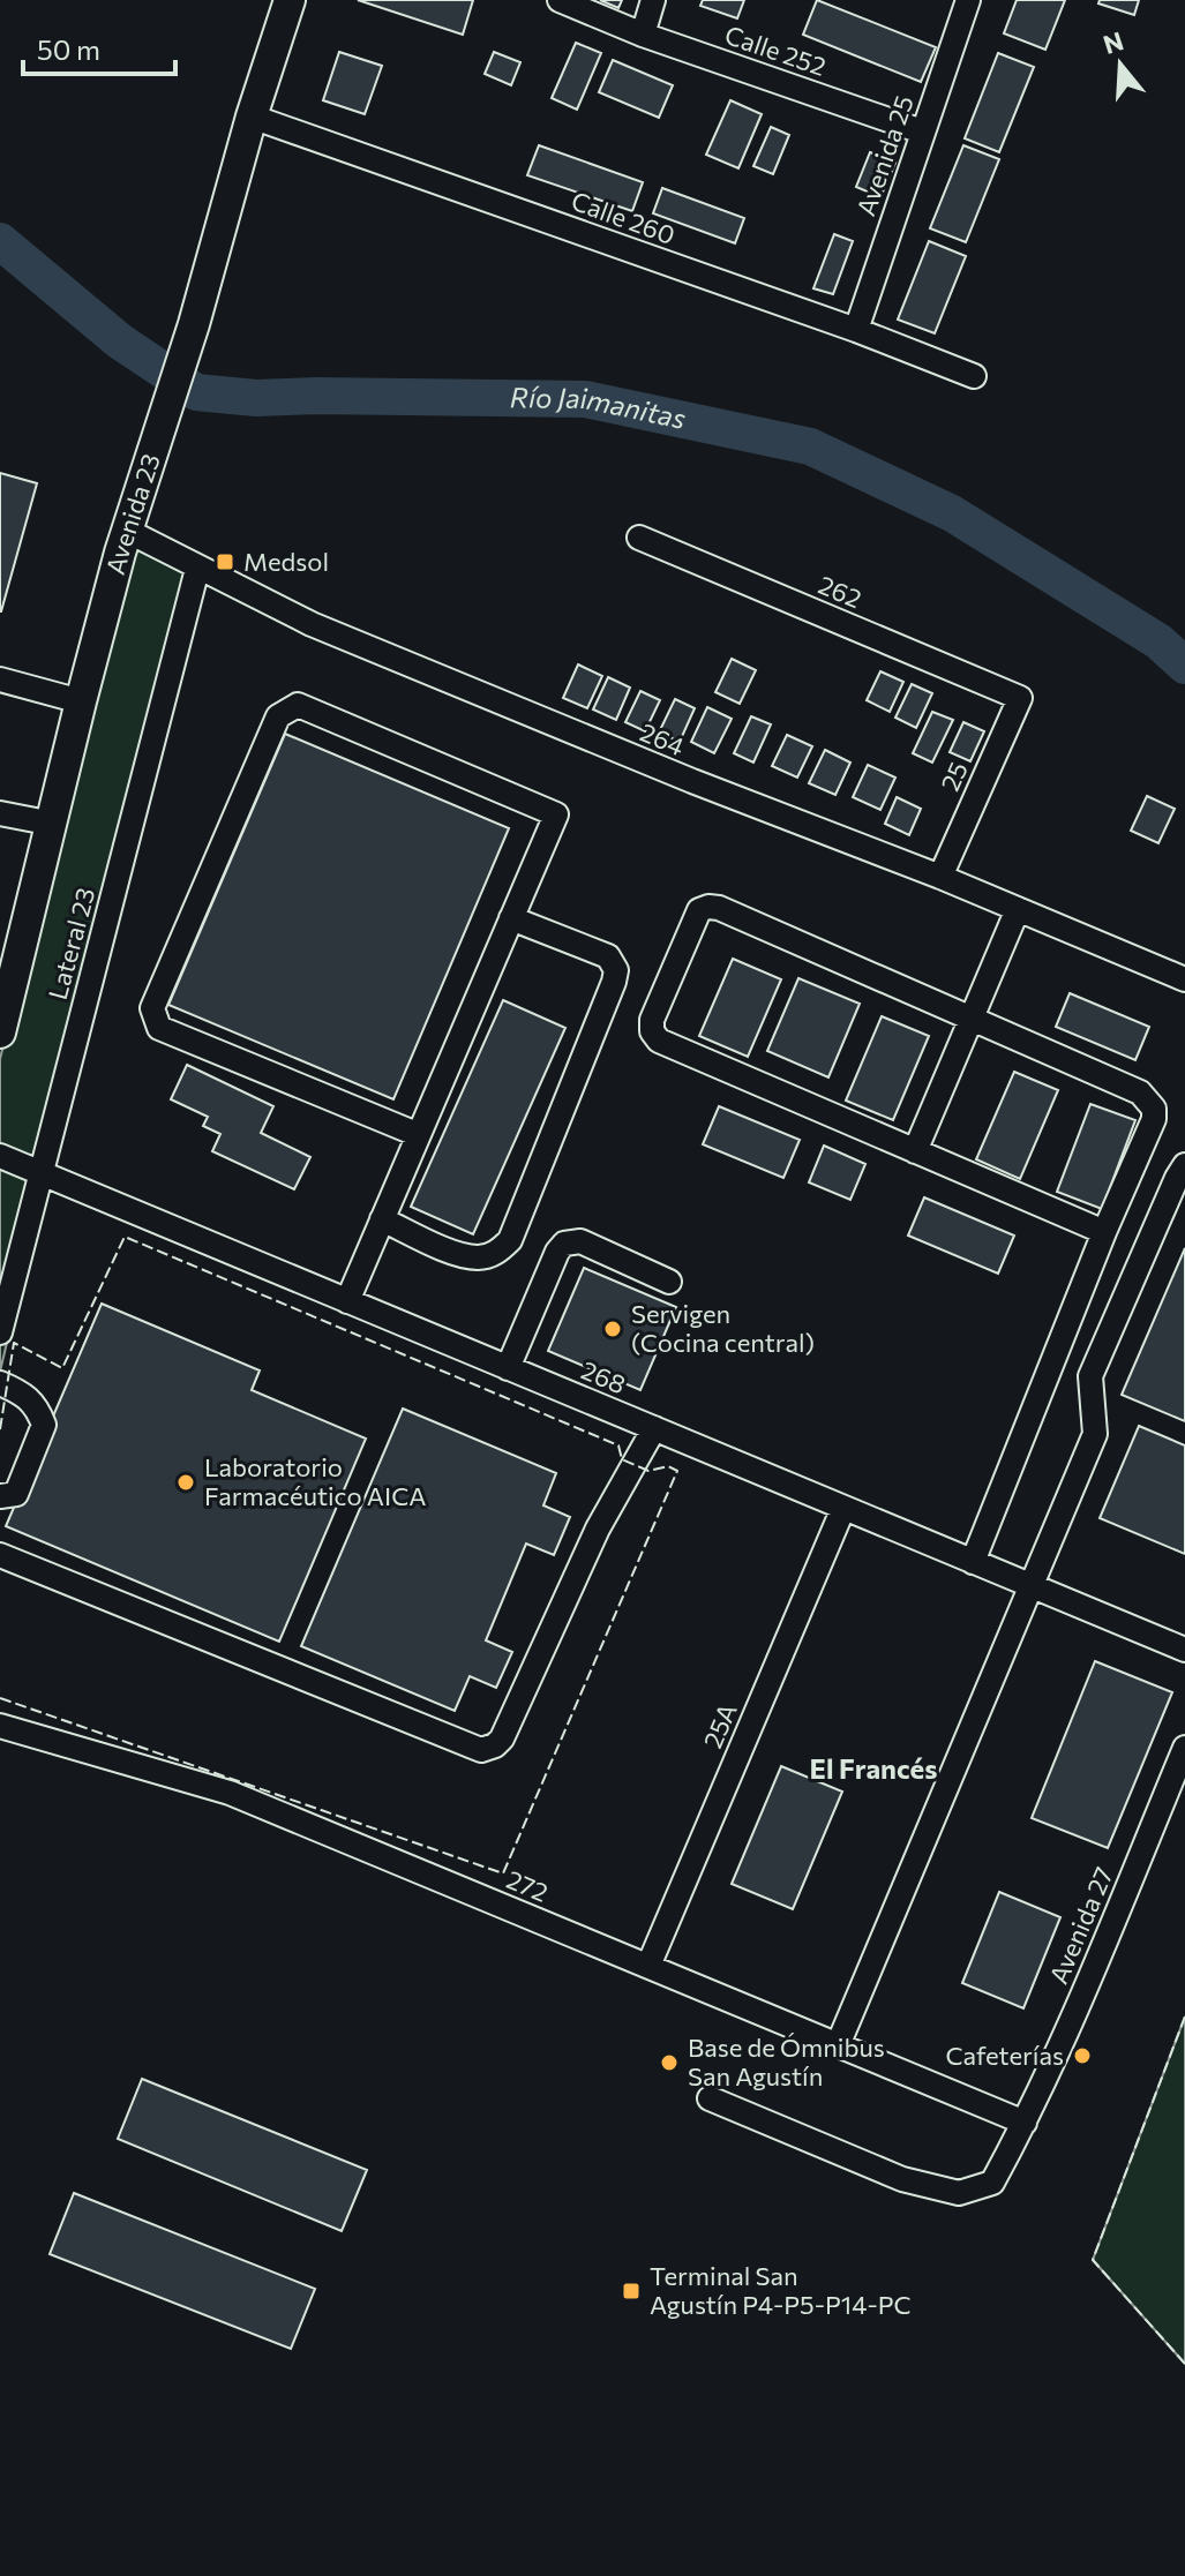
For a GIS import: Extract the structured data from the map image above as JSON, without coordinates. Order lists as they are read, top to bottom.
{
  "streets": {
    "main road": ["Avenida 23"],
    "street": [
      "Calle 252",
      "Avenida 25",
      "Calle 260",
      "262",
      "264",
      "25",
      "Lateral 23",
      "268",
      "25A",
      "272",
      "Avenida 27"
    ]
  },
  "crossings": [
    ["Calle 252", "Avenida 25"],
    ["Avenida 25", "Calle 260"],
    ["Calle 260", "Avenida 23"],
    ["Avenida 23", "264"],
    ["262", "25"],
    ["264", "25"],
    ["264", "Lateral 23"],
    ["Lateral 23", "268"],
    ["268", "25A"],
    ["25A", "272"],
    ["272", "Avenida 27"]
  ],
  "districts": ["El Francés"],
  "water": ["Río Jaimanitas"],
  "places": {
    "transit": ["Medsol", "Terminal San Agustín P4-P5-P14-PC"],
    "other": [
      "Servigen (Cocina central)",
      "Laboratorio Farmacéutico AICA",
      "Cafeterías",
      "Base de Ómnibus San Agustín"
    ]
  },
  "scale_bar": "50 m",
  "north": "top"
}
